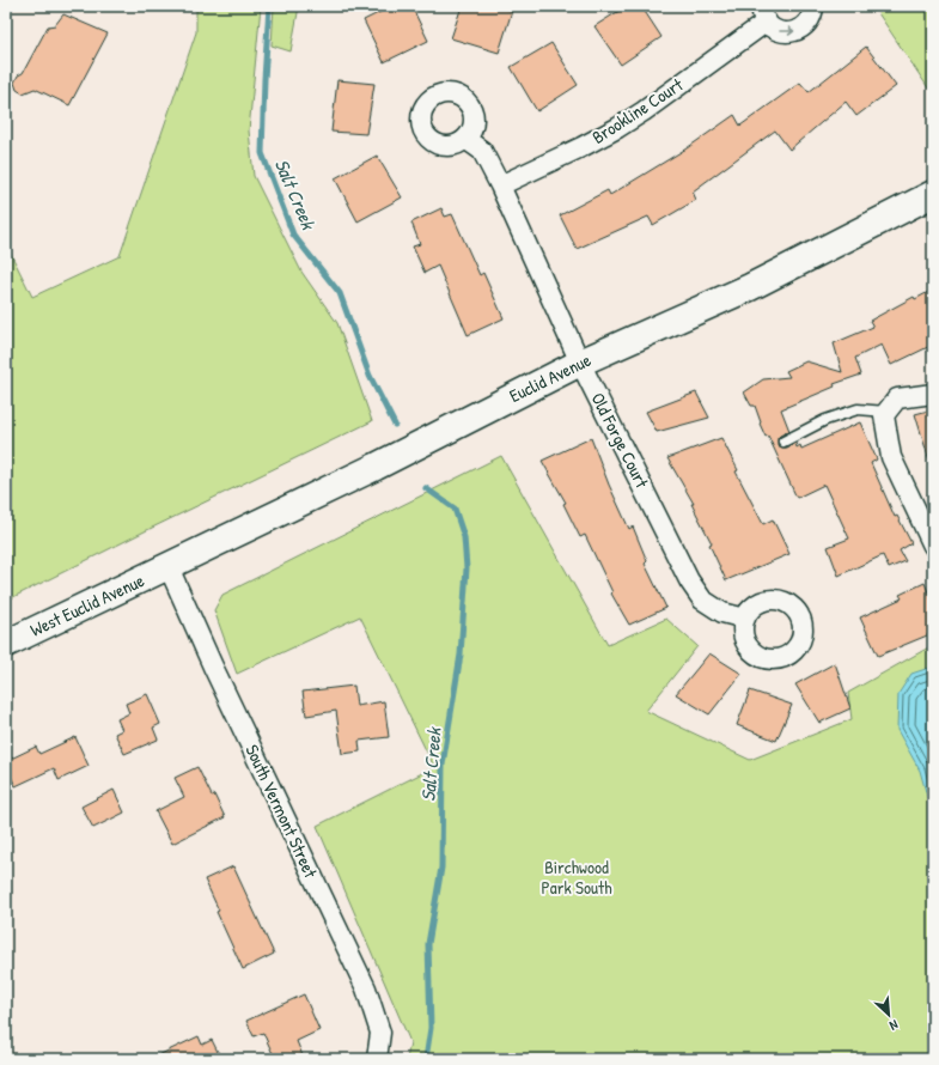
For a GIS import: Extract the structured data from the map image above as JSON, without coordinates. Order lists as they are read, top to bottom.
{
  "streets": {
    "main road": ["Euclid Avenue", "West Euclid Avenue"],
    "street": ["Brookline Court", "Old Forge Court", "South Vermont Street"]
  },
  "crossings": [
    ["Brookline Court", "Old Forge Court"],
    ["Euclid Avenue", "Old Forge Court"],
    ["Euclid Avenue", "West Euclid Avenue"],
    ["Euclid Avenue", "South Vermont Street"],
    ["West Euclid Avenue", "South Vermont Street"]
  ],
  "water": ["Salt Creek"],
  "parks": ["Birchwood Park South"],
  "north": "bottom right"
}
